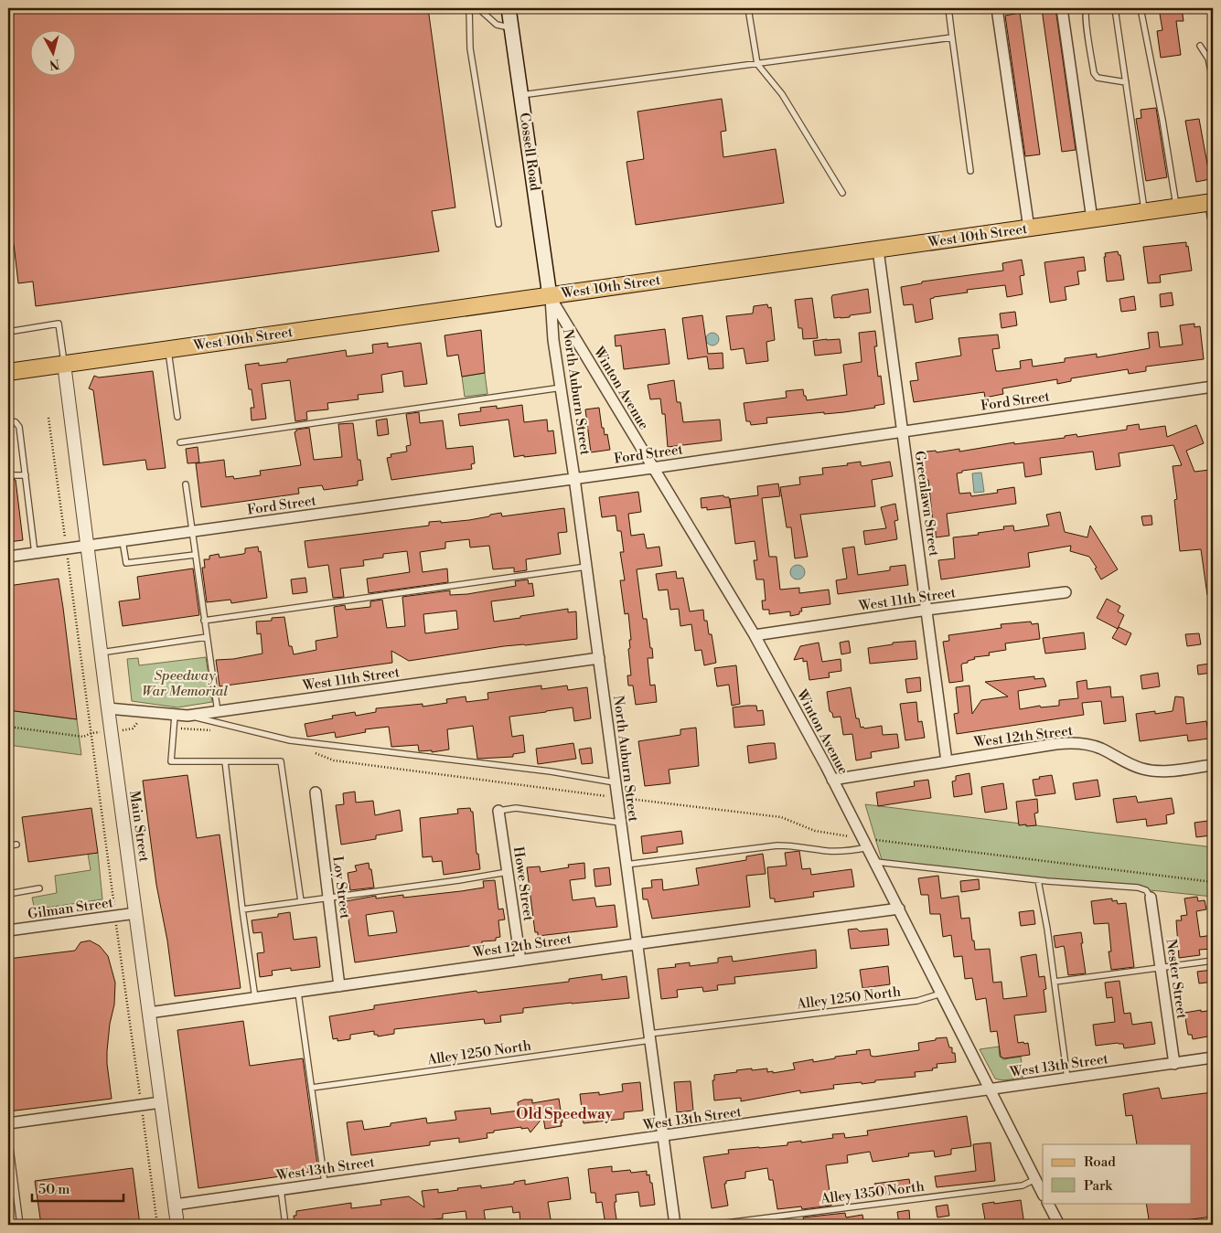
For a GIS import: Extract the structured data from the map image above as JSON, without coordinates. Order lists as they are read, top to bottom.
{
  "streets": {
    "main road": ["Cossell Road", "West 10th Street"],
    "street": [
      "Winton Avenue",
      "North Auburn Street",
      "Ford Street",
      "Greenlawn Street",
      "West 11th Street",
      "West 12th Street",
      "Main Street",
      "Howe Street",
      "Loy Street",
      "Gilman Street",
      "Nester Street",
      "West 13th Street"
    ],
    "lane": ["Alley 1250 North", "Alley 1350 North"]
  },
  "crossings": [
    ["Cossell Road", "West 10th Street"],
    ["Cossell Road", "Winton Avenue"],
    ["Cossell Road", "North Auburn Street"],
    ["West 10th Street", "Winton Avenue"],
    ["West 10th Street", "North Auburn Street"],
    ["West 10th Street", "Greenlawn Street"],
    ["West 10th Street", "Main Street"],
    ["Winton Avenue", "North Auburn Street"],
    ["Winton Avenue", "Ford Street"],
    ["Winton Avenue", "West 11th Street"],
    ["Winton Avenue", "West 12th Street"],
    ["Winton Avenue", "Alley 1250 North"],
    ["Winton Avenue", "West 13th Street"],
    ["Winton Avenue", "Alley 1350 North"],
    ["North Auburn Street", "Ford Street"],
    ["North Auburn Street", "West 11th Street"],
    ["North Auburn Street", "West 12th Street"],
    ["North Auburn Street", "Alley 1250 North"],
    ["North Auburn Street", "West 13th Street"],
    ["Ford Street", "Greenlawn Street"],
    ["Ford Street", "Main Street"],
    ["Greenlawn Street", "West 11th Street"],
    ["Greenlawn Street", "West 12th Street"],
    ["West 11th Street", "Main Street"],
    ["West 12th Street", "Main Street"],
    ["West 12th Street", "Howe Street"],
    ["West 12th Street", "Loy Street"],
    ["Main Street", "Gilman Street"],
    ["Main Street", "West 13th Street"],
    ["Nester Street", "West 13th Street"]
  ],
  "districts": ["Old Speedway"],
  "parks": ["Speedway War Memorial"],
  "legend": ["Road", "Park"],
  "scale_bar": "50 m",
  "north": "bottom"
}
